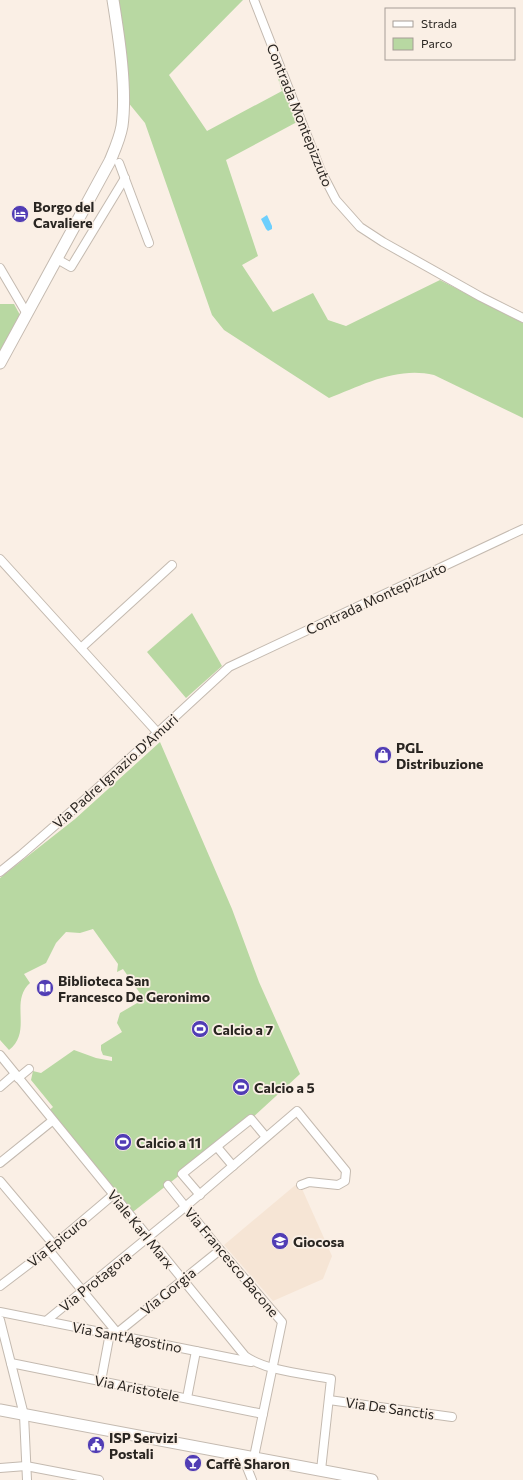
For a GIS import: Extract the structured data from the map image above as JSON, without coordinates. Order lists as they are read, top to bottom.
{
  "streets": {
    "street": [
      "Contrada Montepizzuto",
      "Via Padre Ignazio D'Amuri",
      "Viale Karl Marx",
      "Via Epicuro",
      "Via Francesco Bacone",
      "Via Protagora",
      "Via Gorgia",
      "Via Sant'Agostino",
      "Via Aristotele",
      "Via De Sanctis"
    ]
  },
  "crossings": [
    ["Contrada Montepizzuto", "Via Padre Ignazio D'Amuri"],
    ["Viale Karl Marx", "Via Epicuro"],
    ["Viale Karl Marx", "Via Francesco Bacone"],
    ["Viale Karl Marx", "Via Protagora"],
    ["Viale Karl Marx", "Via Gorgia"],
    ["Viale Karl Marx", "Via Sant'Agostino"],
    ["Viale Karl Marx", "Via De Sanctis"],
    ["Via Francesco Bacone", "Via Protagora"],
    ["Via Francesco Bacone", "Via Gorgia"],
    ["Via Protagora", "Via Sant'Agostino"],
    ["Via Gorgia", "Via Sant'Agostino"]
  ],
  "places": {
    "hotel": ["Borgo del Cavaliere"],
    "shop": ["PGL Distribuzione"],
    "library": ["Biblioteca San Francesco De Geronimo"],
    "sports": ["Calcio a 7", "Calcio a 5", "Calcio a 11"],
    "school or university": ["Giocosa"],
    "public building": ["ISP Servizi Postali"],
    "bar": ["Caffè Sharon"]
  },
  "legend": ["Strada", "Parco"]
}
